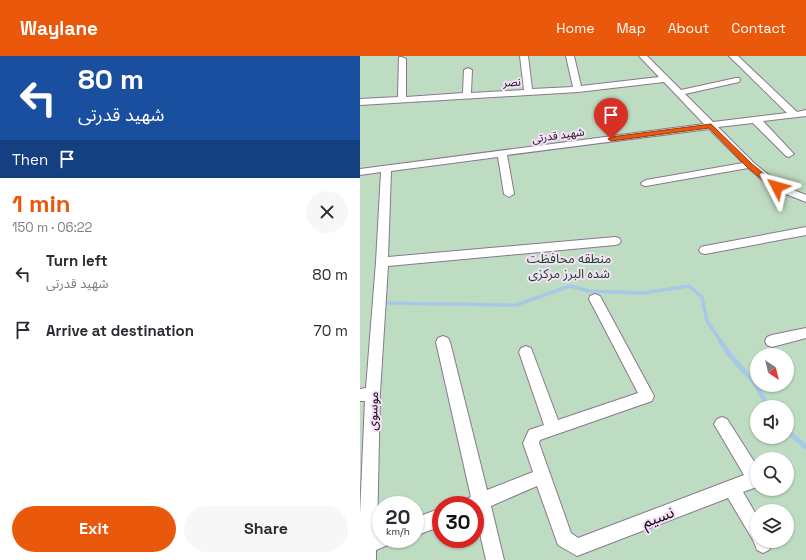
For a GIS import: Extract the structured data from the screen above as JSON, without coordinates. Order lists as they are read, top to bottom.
{
  "streets": {
    "street": [
      "نصر",
      "شهید قدرتی",
      "موسوی",
      "نسیم"
    ]
  },
  "crossings": [
    ["شهید قدرتی", "موسوی"]
  ],
  "parks": ["منطقه محافظت شده البرز مرکزی"],
  "north": "bottom right",
  "page": {
    "header": "Waylane",
    "nav": [
      "Home",
      "Map",
      "About",
      "Contact"
    ],
    "turn": ["80 m", "شهید قدرتی"],
    "then": "Then",
    "heading": ["1 min", "150 m · 06:22"],
    "list": [
      {
        "name": "Turn left",
        "note": "شهید قدرتی",
        "value": "80 m"
      },
      {
        "name": "Arrive at destination",
        "value": "70 m"
      }
    ],
    "speed": "20 km/h",
    "limit": "30",
    "buttons": ["Exit", "Share"]
  }
}
